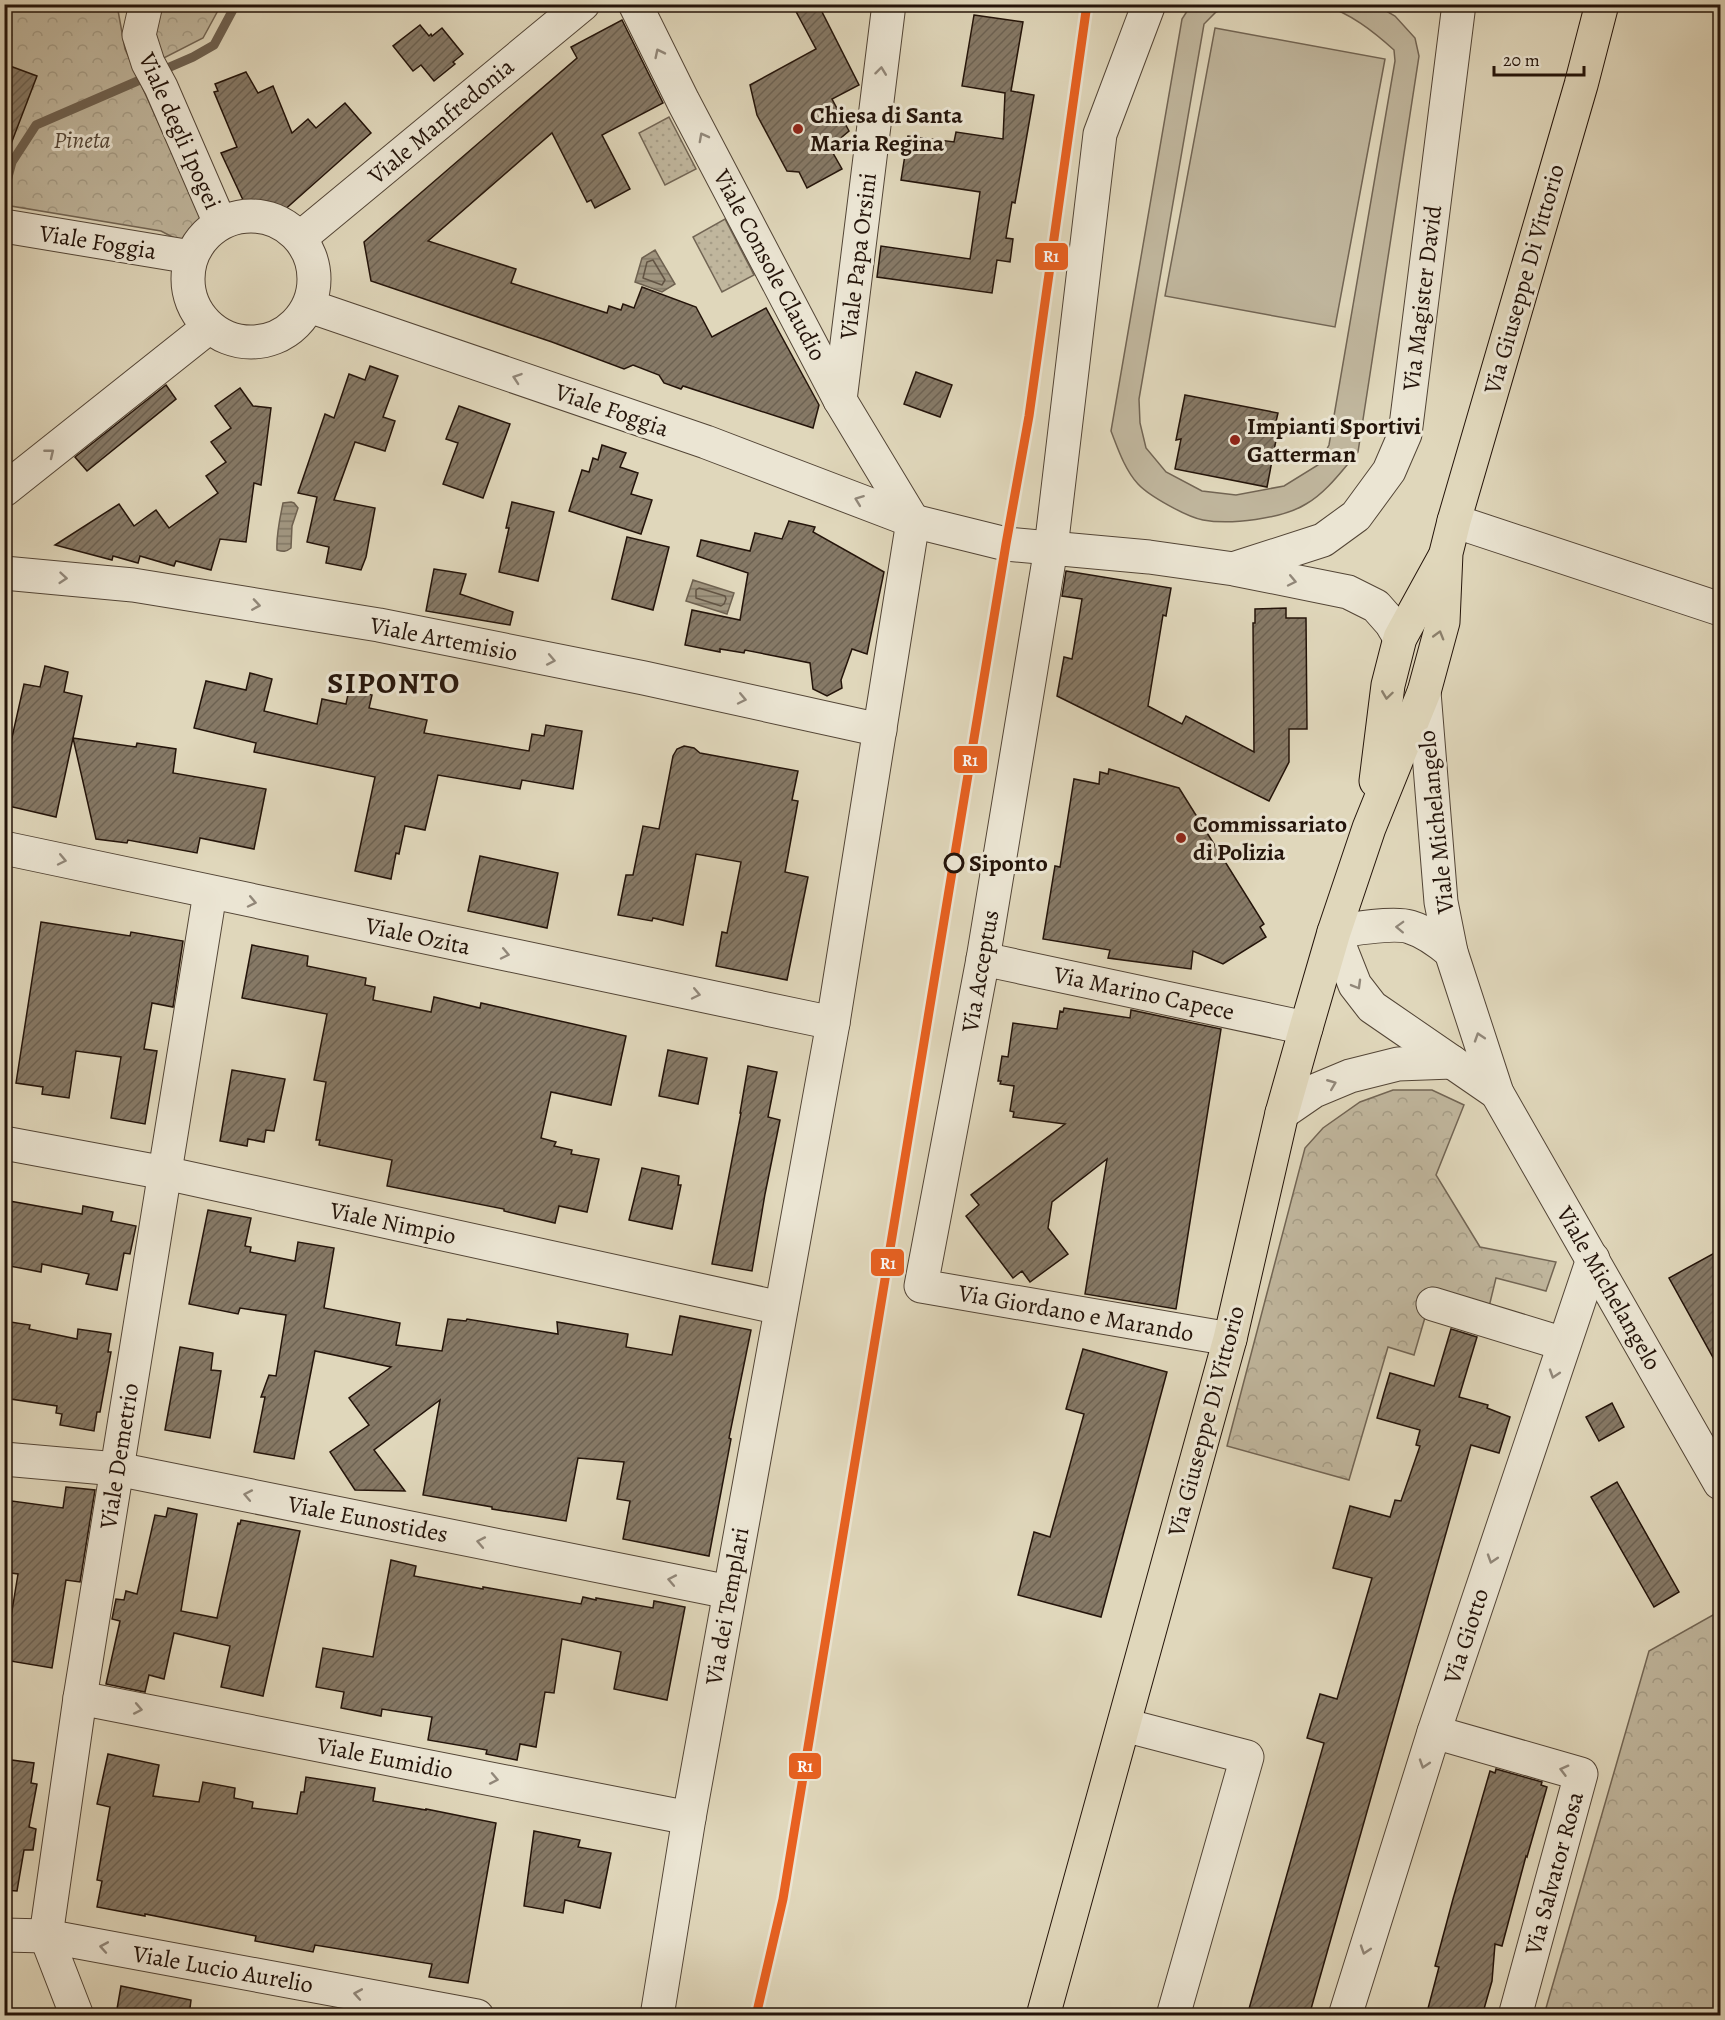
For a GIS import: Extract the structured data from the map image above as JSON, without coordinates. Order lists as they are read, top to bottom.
{
  "streets": {
    "main road": ["Via Giuseppe Di Vittorio"],
    "street": [
      "Viale Manfredonia",
      "Viale degli Ipogei",
      "Viale Foggia",
      "Viale Papa Orsini",
      "Viale Console Claudio",
      "Via Magister David",
      "Viale Artemisio",
      "Viale Michelangelo",
      "Viale Ozita",
      "Via Acceptus",
      "Via Marino Capece",
      "Viale Nimpio",
      "Via Giordano e Marando",
      "Viale Demetrio",
      "Viale Eunostides",
      "Via dei Templari",
      "Via Giotto",
      "Viale Eumidio",
      "Via Salvator Rosa",
      "Viale Lucio Aurelio"
    ]
  },
  "crossings": [
    ["Viale Manfredonia", "Viale degli Ipogei"],
    ["Viale Manfredonia", "Viale Foggia"],
    ["Viale degli Ipogei", "Viale Foggia"],
    ["Viale Foggia", "Viale Console Claudio"],
    ["Viale Foggia", "Via Magister David"],
    ["Viale Foggia", "Via dei Templari"],
    ["Viale Papa Orsini", "Viale Console Claudio"],
    ["Viale Console Claudio", "Via dei Templari"],
    ["Via Giuseppe Di Vittorio", "Via Magister David"],
    ["Via Giuseppe Di Vittorio", "Viale Michelangelo"],
    ["Via Giuseppe Di Vittorio", "Via Marino Capece"],
    ["Via Giuseppe Di Vittorio", "Via Giordano e Marando"],
    ["Via Magister David", "Via Acceptus"],
    ["Viale Artemisio", "Via dei Templari"],
    ["Viale Michelangelo", "Via Giotto"],
    ["Viale Ozita", "Viale Demetrio"],
    ["Viale Ozita", "Via dei Templari"],
    ["Via Acceptus", "Via Marino Capece"],
    ["Via Acceptus", "Via Giordano e Marando"],
    ["Viale Nimpio", "Viale Demetrio"],
    ["Viale Nimpio", "Via dei Templari"],
    ["Viale Demetrio", "Viale Eunostides"],
    ["Viale Demetrio", "Viale Eumidio"],
    ["Viale Demetrio", "Viale Lucio Aurelio"],
    ["Viale Eunostides", "Via dei Templari"],
    ["Via dei Templari", "Viale Eumidio"],
    ["Via Giotto", "Via Salvator Rosa"]
  ],
  "one_way": [
    "Viale Foggia",
    "Viale Papa Orsini",
    "Viale Console Claudio",
    "Viale Artemisio",
    "Viale Ozita",
    "Viale Eunostides",
    "Via Giotto",
    "Viale Eumidio",
    "Viale Lucio Aurelio"
  ],
  "districts": ["SIPONTO"],
  "parks": ["Pineta"],
  "places": [
    "Chiesa di Santa Maria Regina",
    "Impianti Sportivi Gatterman",
    "Commissariato di Polizia",
    "Siponto"
  ],
  "lines": ["transit line R1"],
  "scale_bar": "20 m"
}
